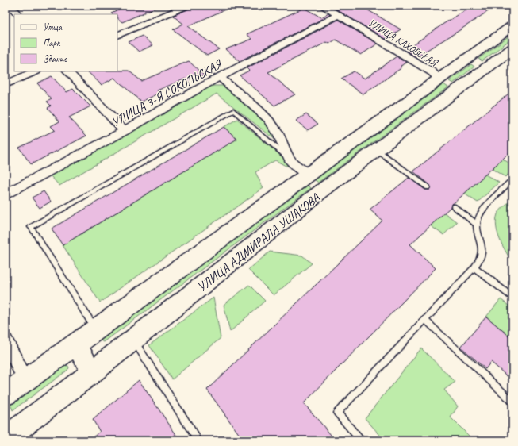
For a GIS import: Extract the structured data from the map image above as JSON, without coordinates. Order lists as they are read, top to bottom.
{
  "streets": {
    "main road": ["УЛИЦА АДМИРАЛА УШАКОВА"],
    "street": ["УЛИЦА КАХОВСКАЯ", "УЛИЦА 3-Я СОКОЛЬСКАЯ"]
  },
  "crossings": [
    ["УЛИЦА КАХОВСКАЯ", "УЛИЦА 3-Я СОКОЛЬСКАЯ"],
    ["УЛИЦА КАХОВСКАЯ", "УЛИЦА АДМИРАЛА УШАКОВА"]
  ],
  "legend": ["Улица", "Парк", "Здание"]
}
